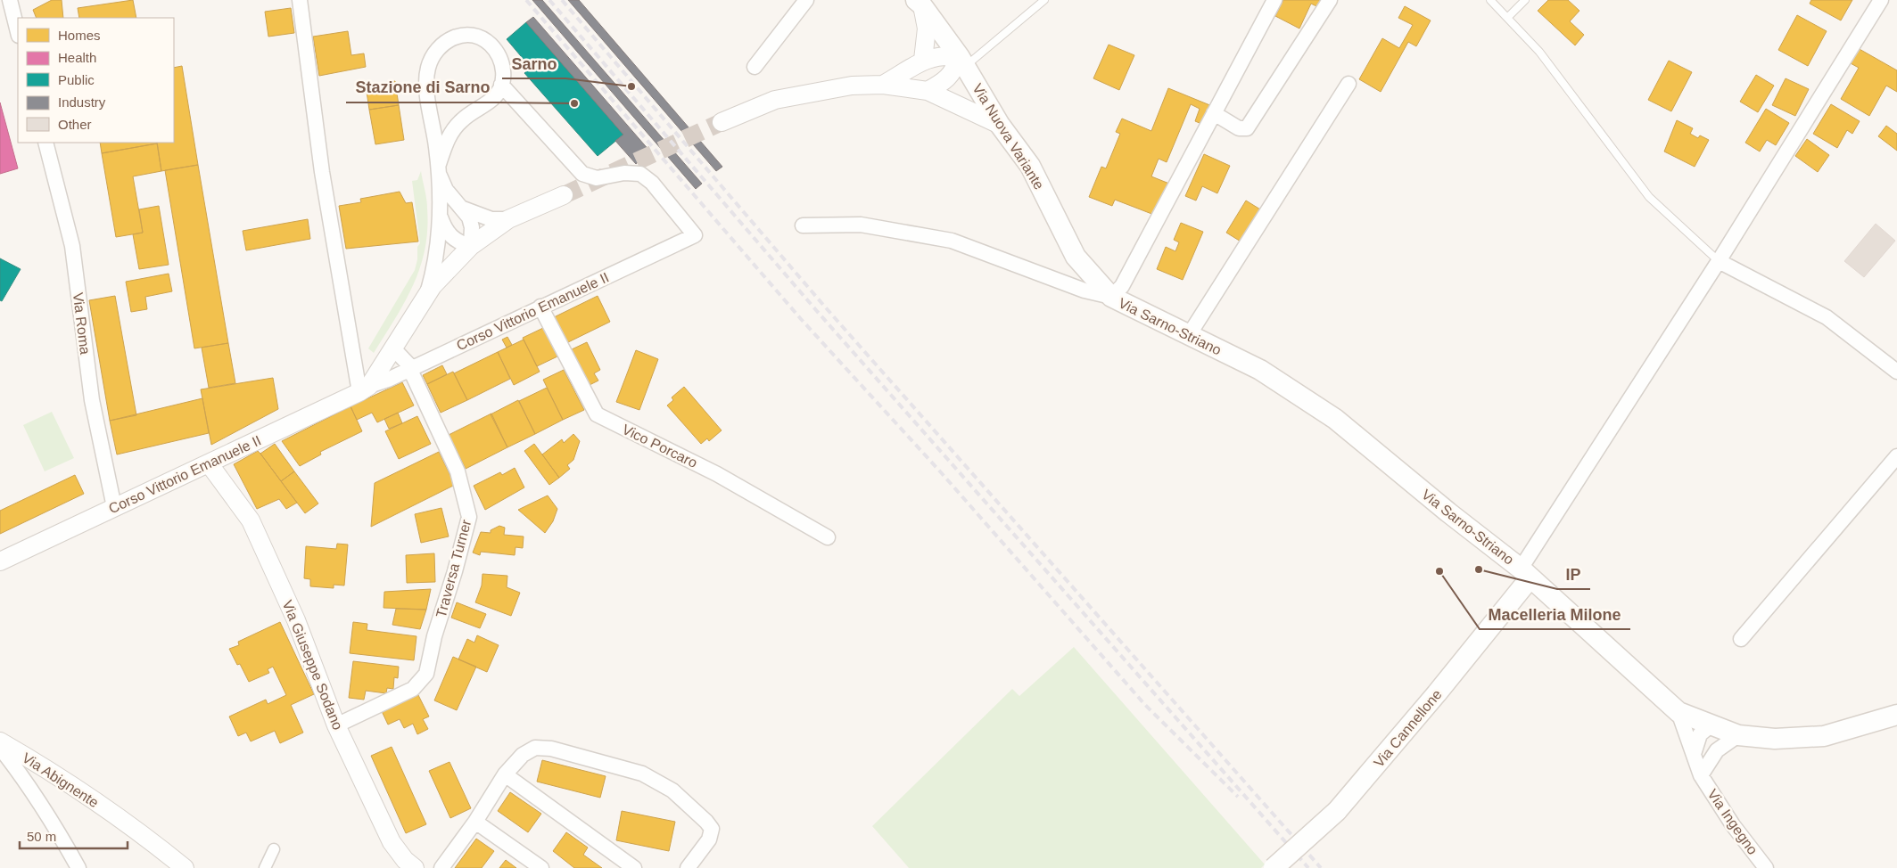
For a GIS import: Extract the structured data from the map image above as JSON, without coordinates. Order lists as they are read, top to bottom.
{
  "streets": {
    "main road": ["Via Nuova Variante", "Via Sarno-Striano", "Via Cannellone"],
    "street": [
      "Corso Vittorio Emanuele II",
      "Via Roma",
      "Vico Porcaro",
      "Traversa Turner",
      "Via Giuseppe Sodano",
      "Via Abignente",
      "Via Ingegno"
    ]
  },
  "crossings": [
    ["Via Nuova Variante", "Via Sarno-Striano"],
    ["Corso Vittorio Emanuele II", "Via Roma"],
    ["Corso Vittorio Emanuele II", "Vico Porcaro"],
    ["Corso Vittorio Emanuele II", "Traversa Turner"],
    ["Corso Vittorio Emanuele II", "Via Giuseppe Sodano"],
    ["Via Sarno-Striano", "Via Cannellone"],
    ["Via Sarno-Striano", "Via Ingegno"],
    ["Traversa Turner", "Via Giuseppe Sodano"]
  ],
  "places": [
    "Sarno",
    "Stazione di Sarno",
    "IP",
    "Macelleria Milone"
  ],
  "legend": [
    "Homes",
    "Health",
    "Public",
    "Industry",
    "Other"
  ],
  "scale_bar": "50 m"
}
